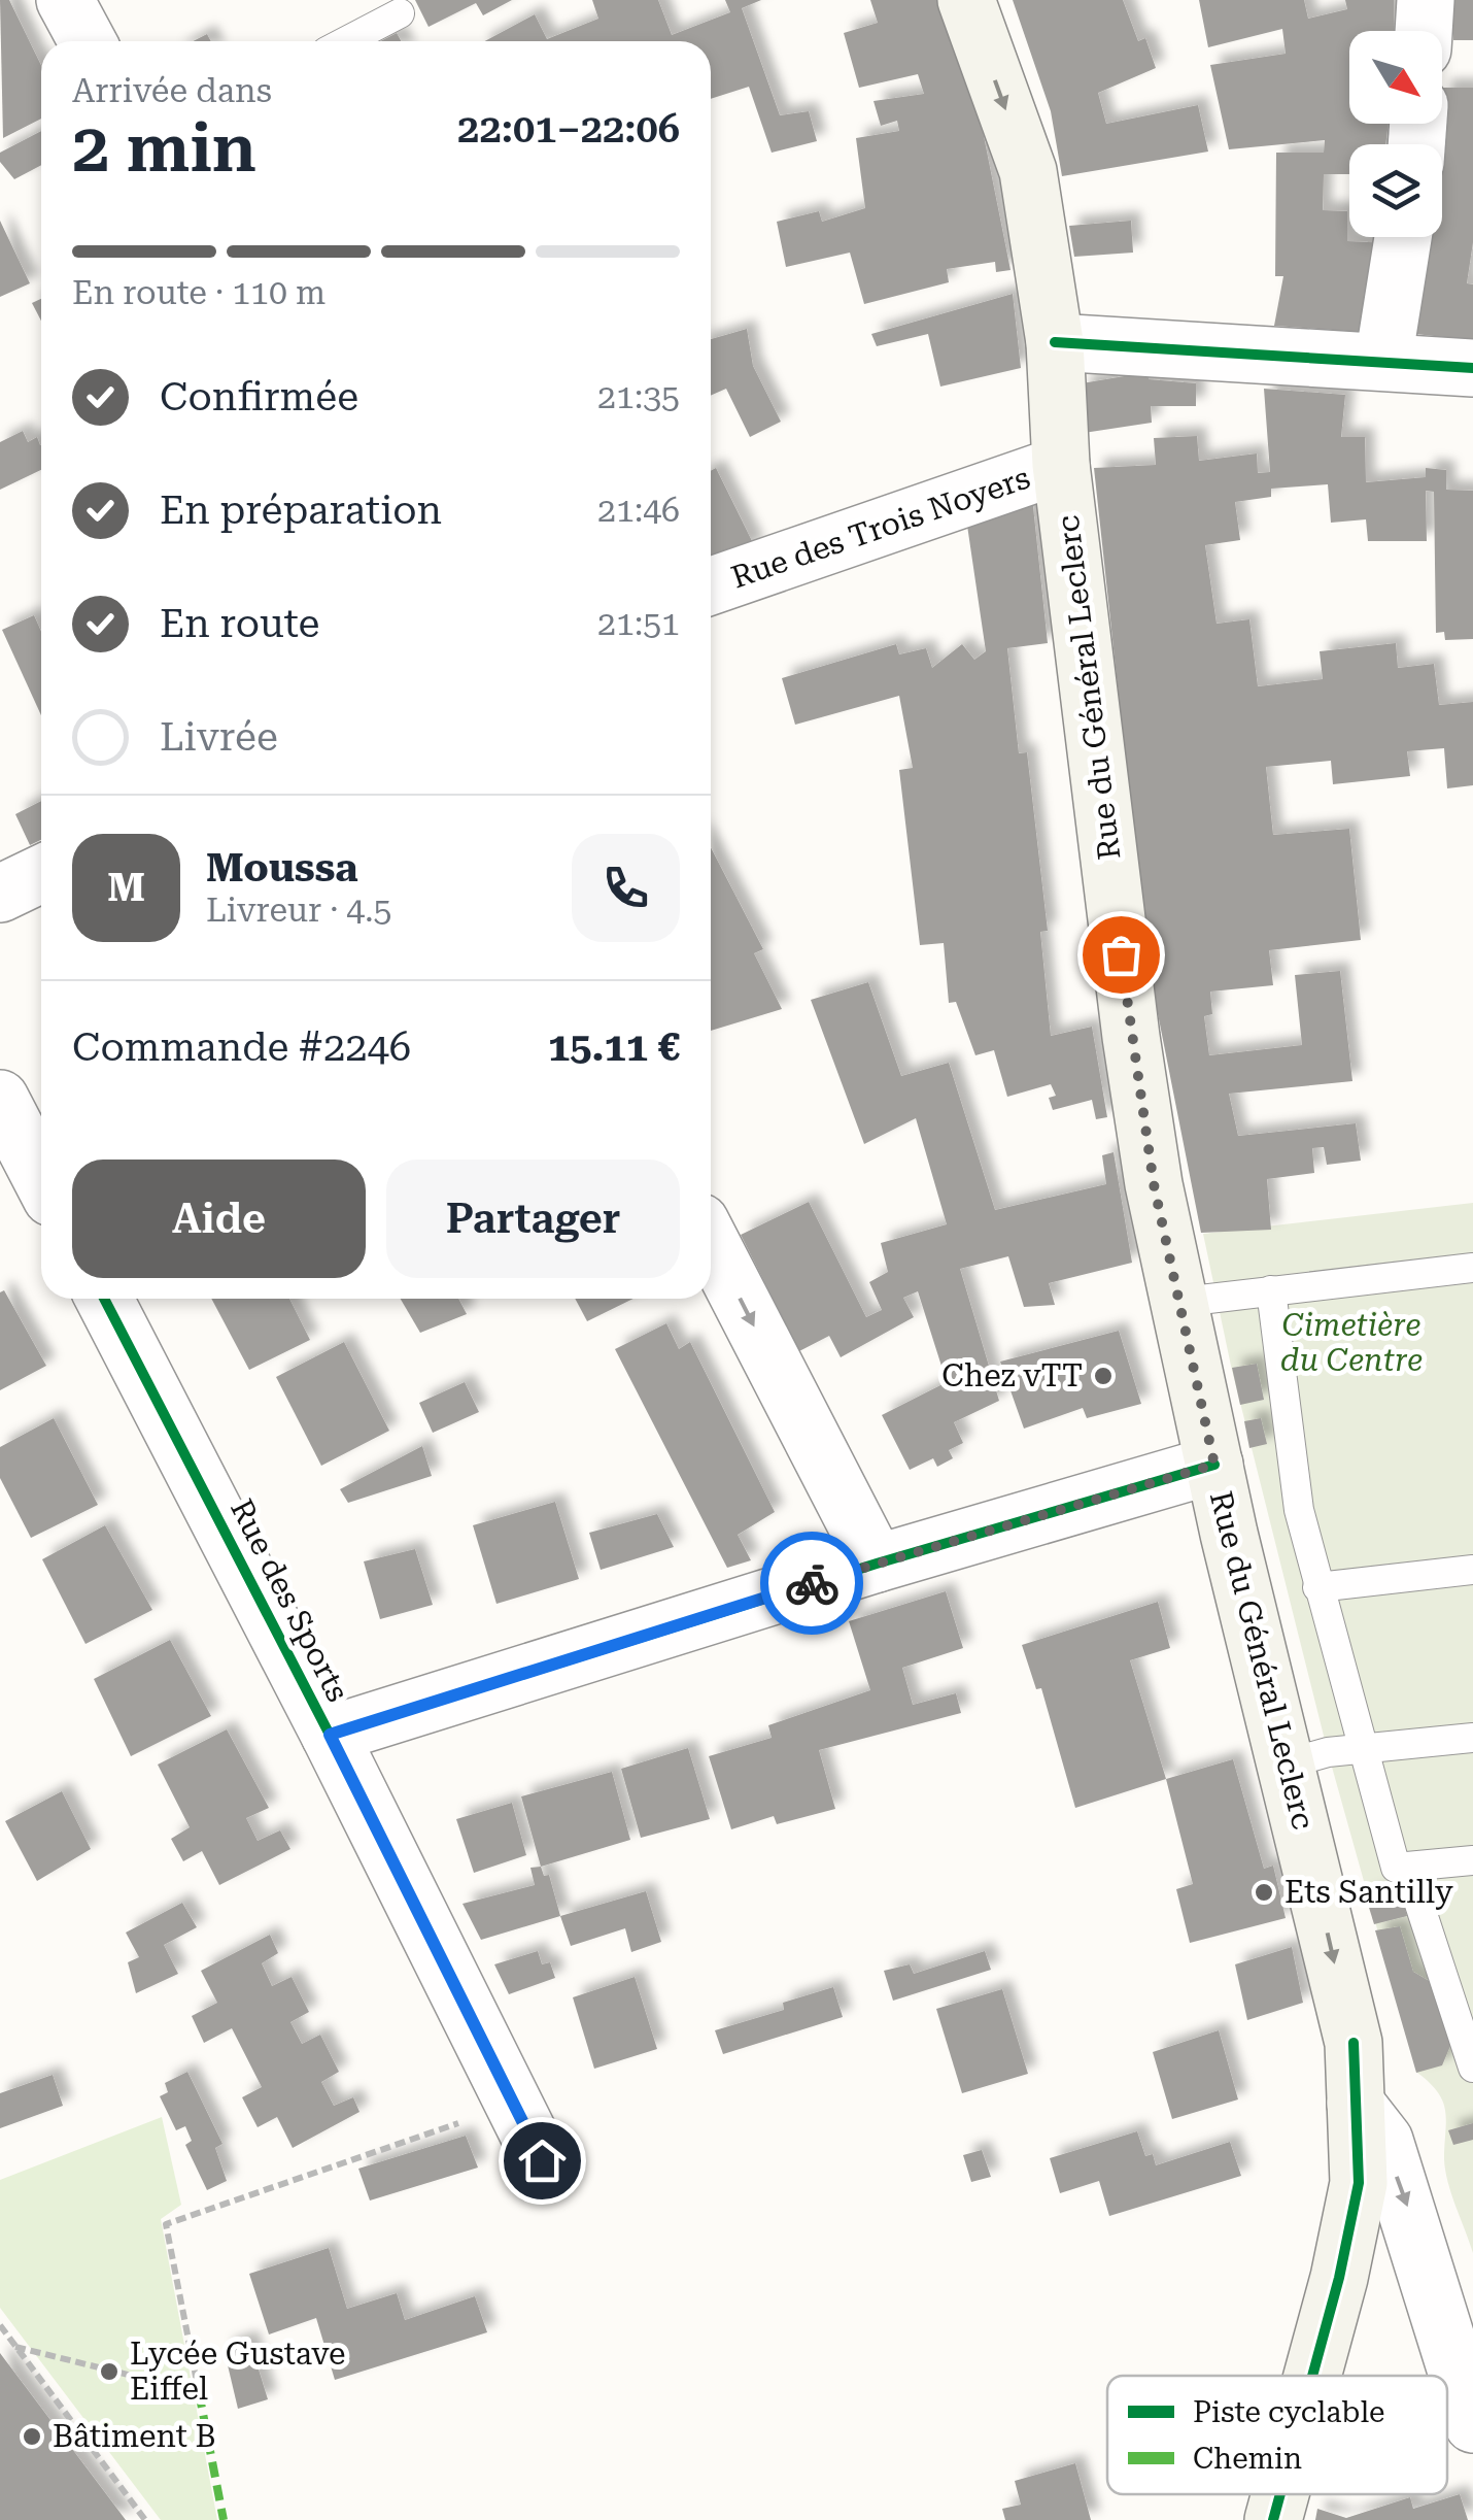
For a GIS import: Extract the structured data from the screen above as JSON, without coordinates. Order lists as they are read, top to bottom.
{
  "streets": {
    "main road": ["Rue du Général Leclerc"],
    "street": ["Rue des Trois Noyers", "Rue des Sports"]
  },
  "crossings": [
    ["Rue des Trois Noyers", "Rue du Général Leclerc"]
  ],
  "parks": ["Cimetière du Centre"],
  "places": [
    "Chez vTT",
    "Ets Santilly",
    "Lycée Gustave Eiffel",
    "Bâtiment B"
  ],
  "legend": ["Piste cyclable", "Chemin"],
  "north": "bottom right",
  "page": {
    "heading": ["2 min", "Arrivée dans", "22:01–22:06"],
    "panel": [
      "Moussa",
      "Livreur · 4.5",
      "Commande #2246",
      "15.11 €"
    ],
    "bar": "En route · 110 m",
    "list": [
      ["Confirmée", "21:35"],
      ["En préparation", "21:46"],
      ["En route", "21:51"],
      "Livrée"
    ],
    "round": "M",
    "buttons": ["Aide", "Partager"]
  }
}
